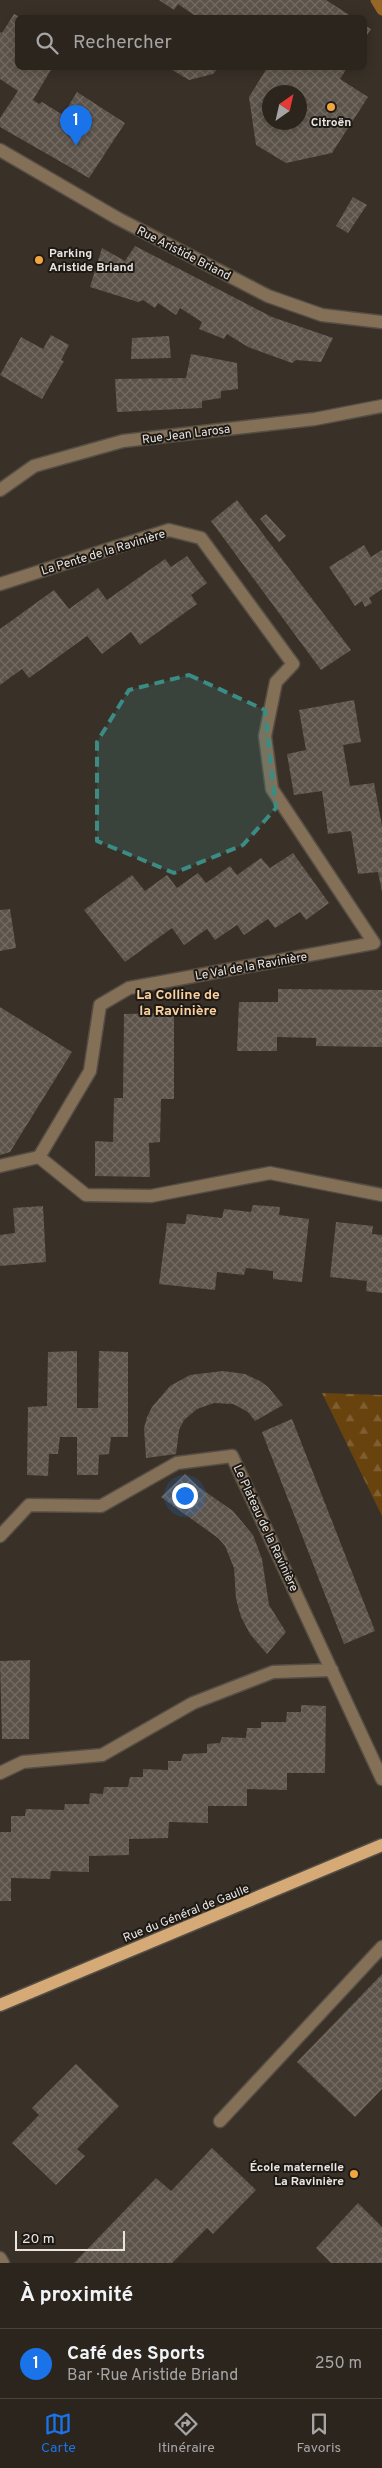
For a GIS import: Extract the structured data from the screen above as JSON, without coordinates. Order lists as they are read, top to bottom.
{
  "streets": {
    "main road": ["Rue du Général de Gaulle"],
    "street": [
      "Rue Aristide Briand",
      "Rue Jean Larosa",
      "La Pente de la Ravinière",
      "Le Val de la Ravinière",
      "Le Plateau de la Ravinière"
    ]
  },
  "crossings": [
    ["La Pente de la Ravinière", "Le Val de la Ravinière"]
  ],
  "districts": ["La Colline de la Ravinière"],
  "places": ["Citroën", "Parking Aristide Briand", "École maternelle La Ravinière"],
  "scale_bar": "20 m",
  "north": "top right",
  "page": {
    "search": "Rechercher",
    "pins": "1",
    "scale": "20 m",
    "heading": "À proximité",
    "list": [
      {
        "mark": "1",
        "name": "Café des Sports",
        "note": "Bar · Rue Aristide Briand",
        "value": "250 m"
      }
    ],
    "nav": ["Carte", "Itinéraire", "Favoris"]
  }
}
